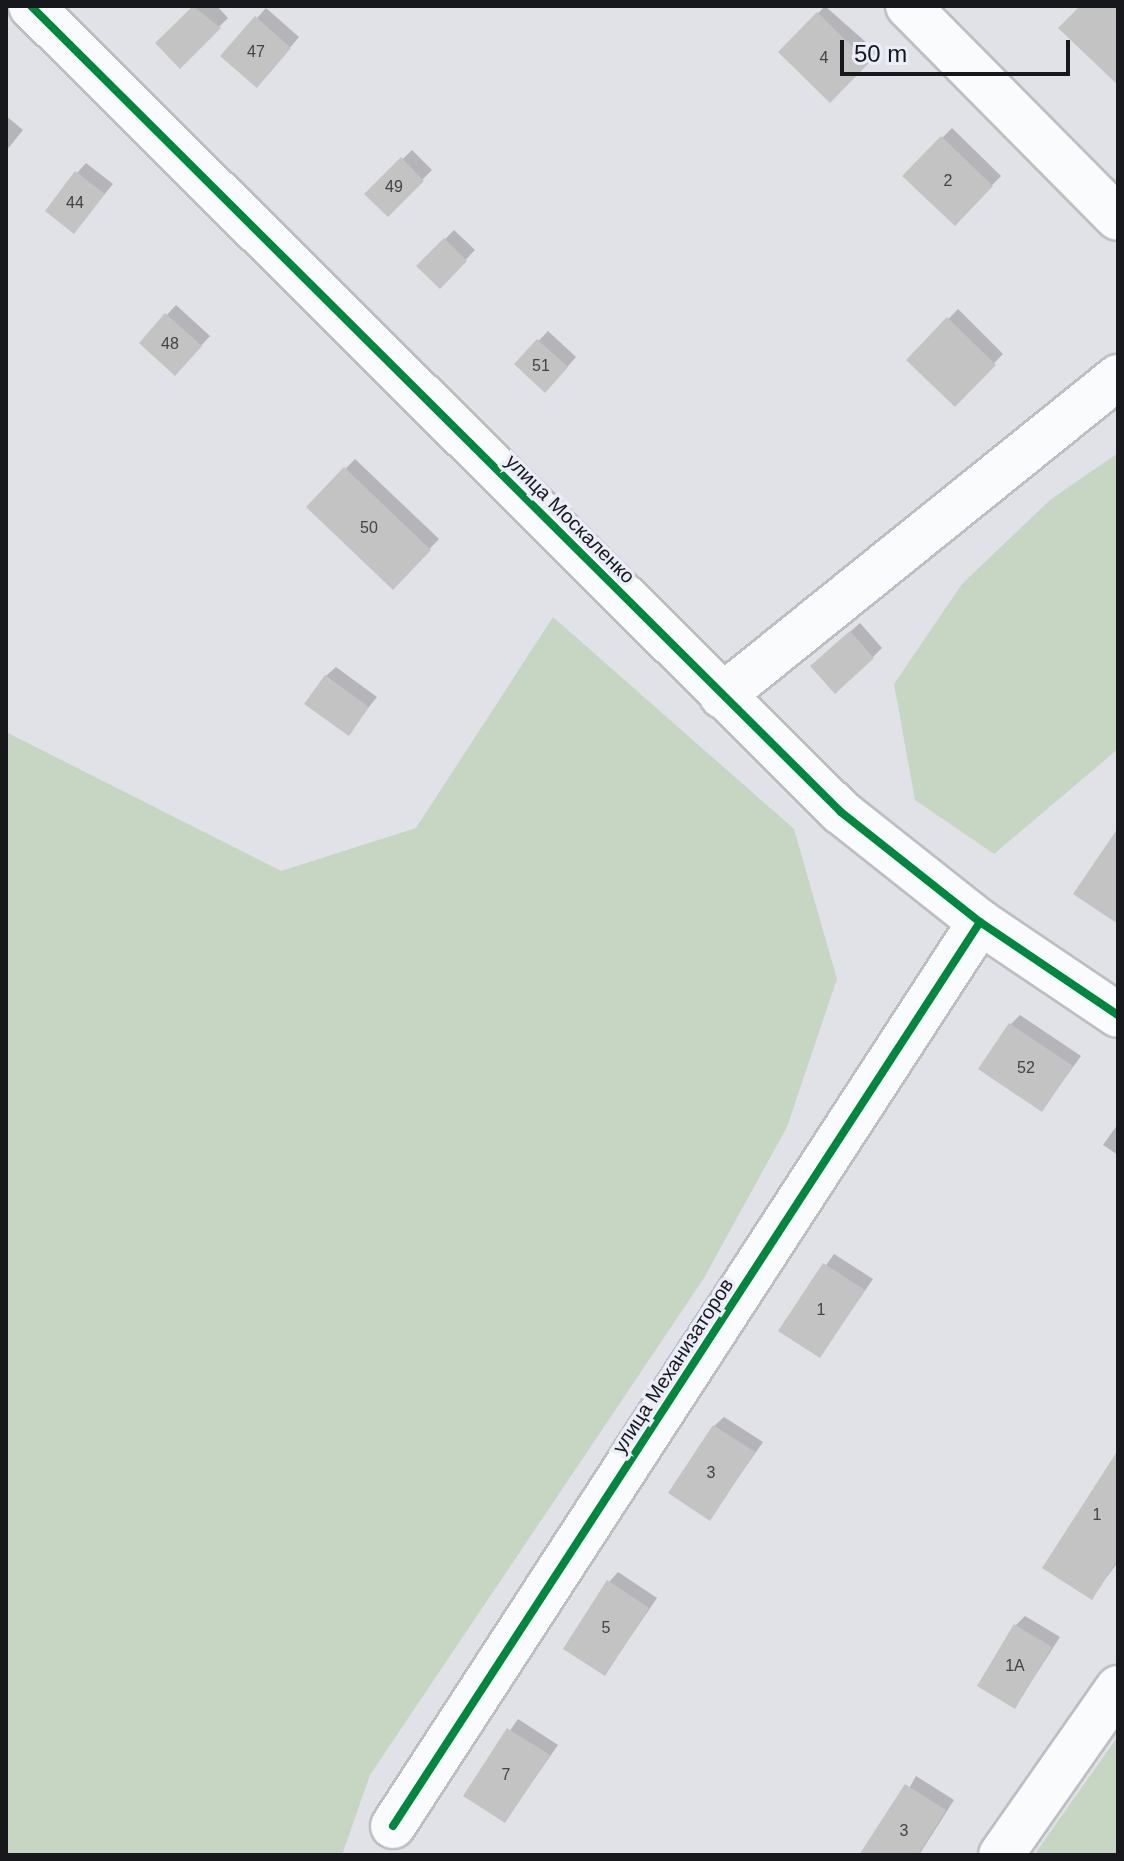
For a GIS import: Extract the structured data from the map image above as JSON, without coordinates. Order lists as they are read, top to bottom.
{
  "streets": {
    "street": ["улица Москаленко", "улица Механизаторов"]
  },
  "crossings": [
    ["улица Москаленко", "улица Механизаторов"]
  ],
  "house_numbers": [
    "47",
    "4",
    "2",
    "49",
    "44",
    "48",
    "51",
    "50",
    "52",
    "1",
    "3",
    "1",
    "5",
    "1А",
    "7",
    "3"
  ],
  "scale_bar": "50 m"
}
